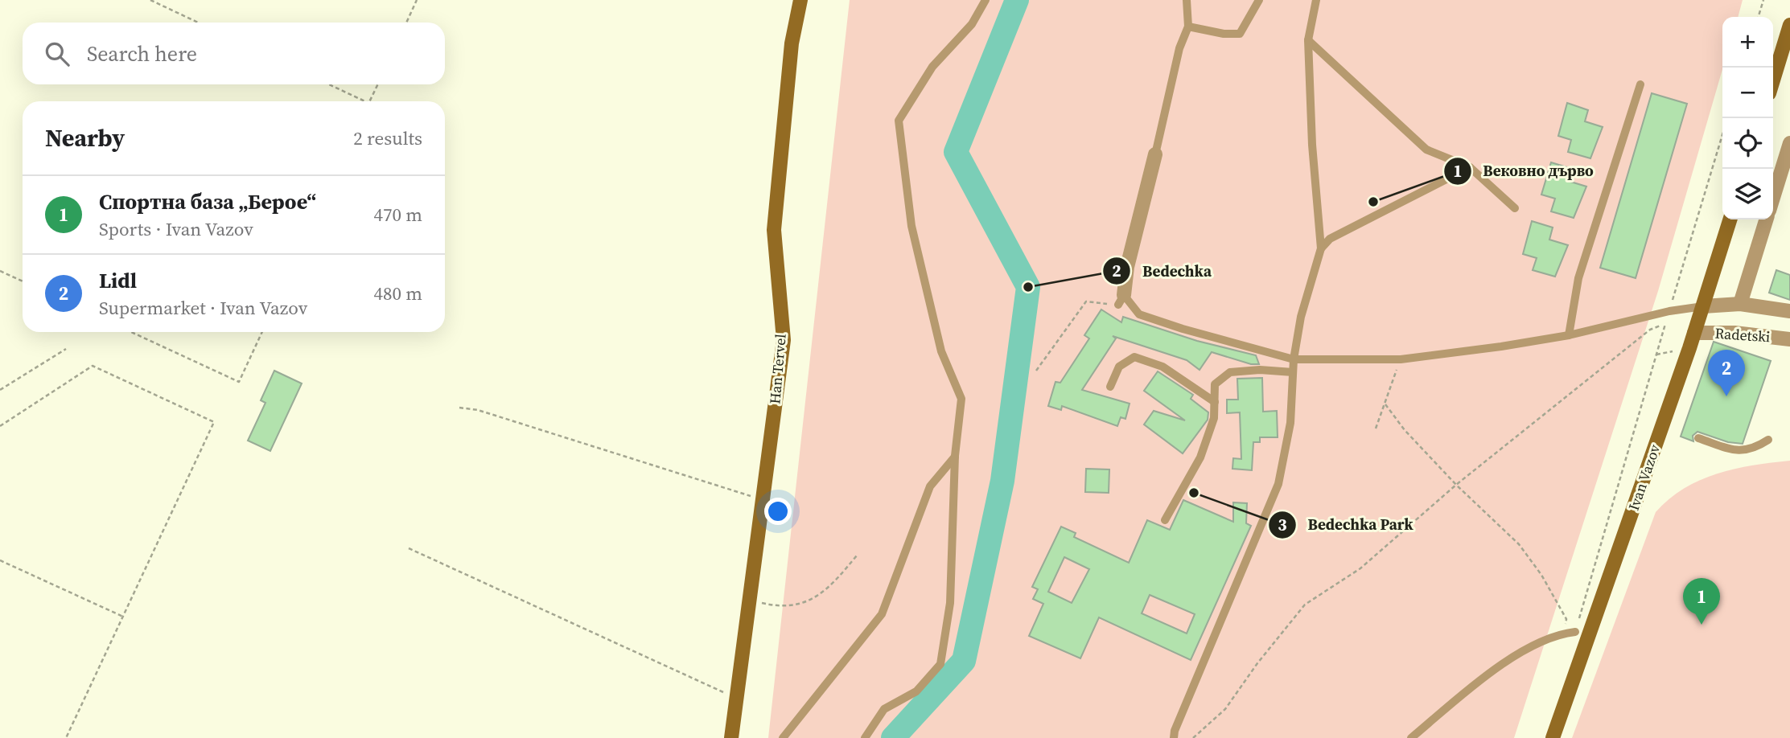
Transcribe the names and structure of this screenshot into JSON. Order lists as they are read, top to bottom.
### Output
{
  "streets": {
    "street": ["Radetski", "Han Tervel", "Ivan Vazov"]
  },
  "crossings": [
    ["Radetski", "Ivan Vazov"]
  ],
  "places": ["Вековно дърво", "Bedechka", "Bedechka Park"],
  "page": {
    "map_buttons": ["+", "−"],
    "search": "Search here",
    "heading": ["Nearby", "2 results"],
    "list": [
      {
        "mark": "1",
        "name": "Спортна база „Берое“",
        "note": "Sports · Ivan Vazov",
        "value": "470 m"
      },
      {
        "mark": "2",
        "name": "Lidl",
        "note": "Supermarket · Ivan Vazov",
        "value": "480 m"
      }
    ],
    "pins": ["2", "1"]
  }
}
